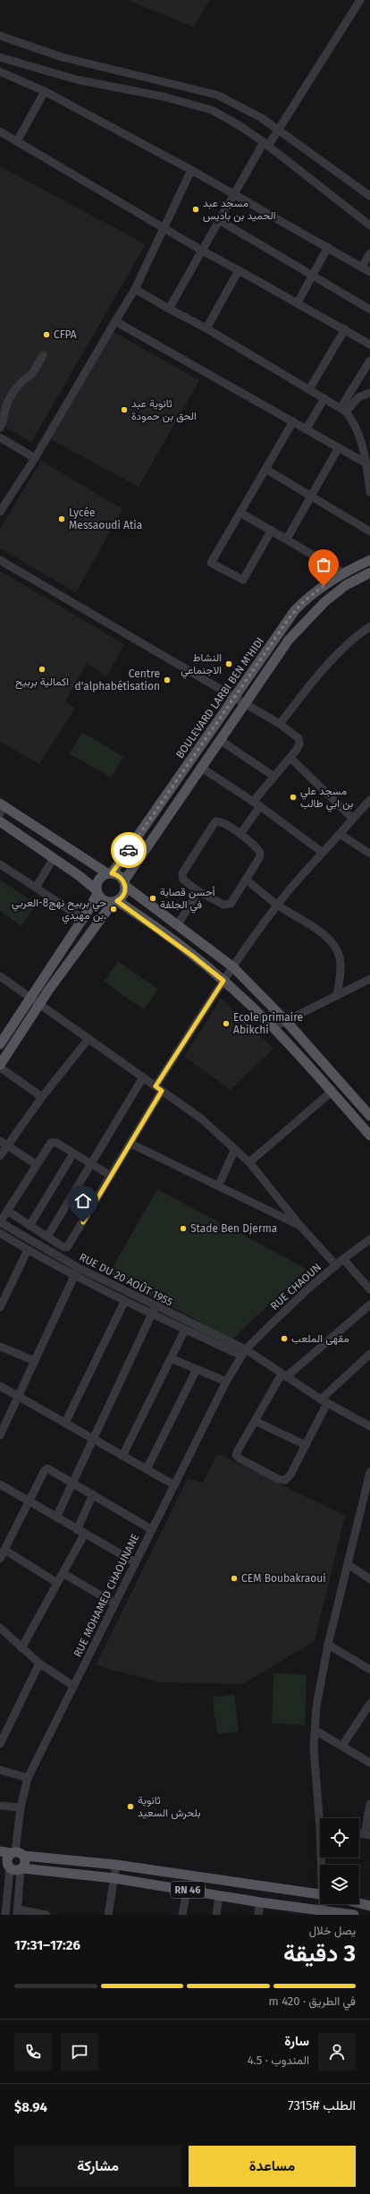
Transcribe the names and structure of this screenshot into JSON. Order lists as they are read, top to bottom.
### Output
{
  "streets": {
    "main road": ["BOULEVARD LARBI BEN M'HIDI", "RN 46"],
    "street": ["RUE DU 20 AOÛT 1955", "RUE CHAOUN", "RUE MOHAMED CHAOUNANE"]
  },
  "crossings": [
    ["RUE DU 20 AOÛT 1955", "RUE CHAOUN"],
    ["RUE DU 20 AOÛT 1955", "RUE MOHAMED CHAOUNANE"],
    ["RUE CHAOUN", "RUE MOHAMED CHAOUNANE"],
    ["RUE MOHAMED CHAOUNANE", "RN 46"]
  ],
  "places": [
    "مسجد عبد الحميد بن باديس",
    "CFPA",
    "ثانوية عبد الحق بن حمودة",
    "Lycée Messaoudi Atia",
    "النشاط الاجنماعي",
    "اكمالية بربيح",
    "Centre d'alphabétisation",
    "مسجد علي بن ابي طالب",
    "أحسن قصابة في الجلفة",
    "حي بربيح نهج8-العربي بن مهيدي.",
    "Ecole primaire Abikchi",
    "Stade Ben Djerma",
    "مقهى الملعب",
    "CEM Boubakraoui",
    "ثانوية بلحرش السعيد"
  ],
  "page": {
    "heading": ["3 دقيقة", "يصل خلال", "17:26–17:31"],
    "panel": [
      "سارة",
      "المندوب · 4.5",
      "الطلب #7315",
      "$8.94"
    ],
    "bar": "في الطريق · 420 m",
    "buttons": ["مساعدة", "مشاركة"]
  }
}
